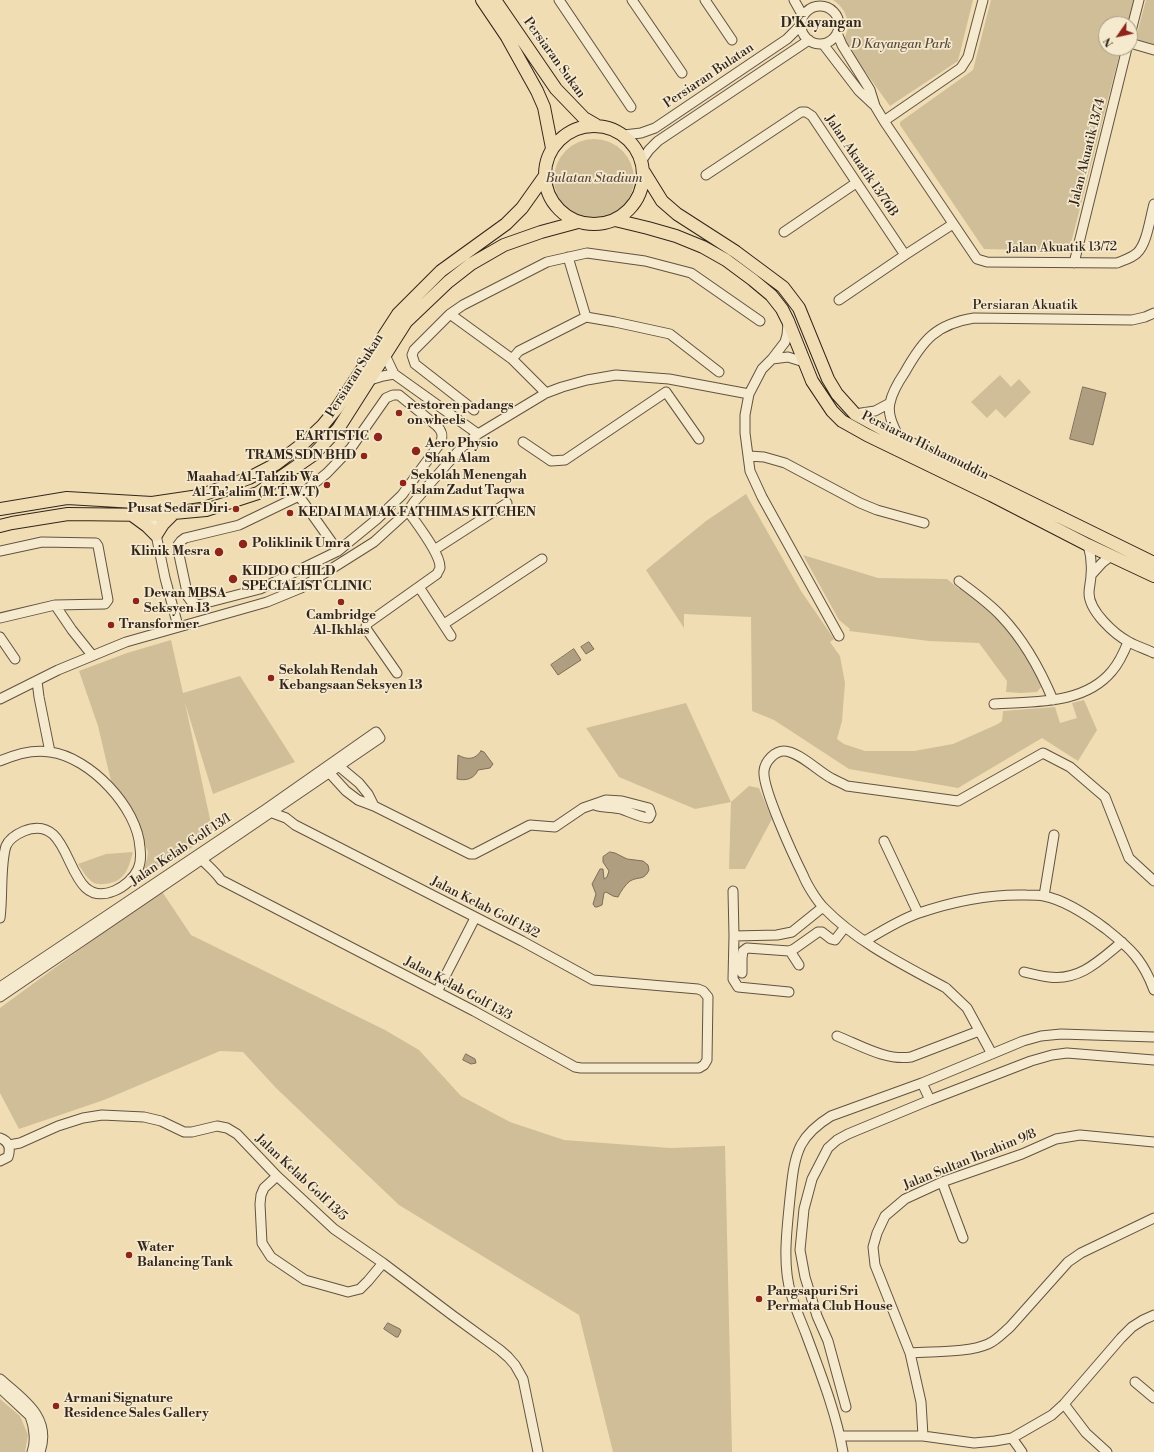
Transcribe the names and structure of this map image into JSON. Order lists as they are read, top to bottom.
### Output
{
  "streets": {
    "main road": ["Persiaran Sukan", "Persiaran Hishamuddin"],
    "street": [
      "Persiaran Bulatan",
      "Jalan Akuatik 13/74",
      "Jalan Akuatik 13/76B",
      "Jalan Akuatik 13/72",
      "Persiaran Akuatik",
      "Jalan Kelab Golf 13/1",
      "Jalan Kelab Golf 13/2",
      "Jalan Kelab Golf 13/3",
      "Jalan Sultan Ibrahim 9/8",
      "Jalan Kelab Golf 13/5"
    ]
  },
  "crossings": [
    ["Persiaran Sukan", "Persiaran Bulatan"],
    ["Persiaran Sukan", "Persiaran Hishamuddin"],
    ["Persiaran Bulatan", "Persiaran Hishamuddin"],
    ["Jalan Akuatik 13/74", "Jalan Akuatik 13/72"],
    ["Jalan Kelab Golf 13/1", "Jalan Kelab Golf 13/2"],
    ["Jalan Kelab Golf 13/1", "Jalan Kelab Golf 13/3"],
    ["Jalan Kelab Golf 13/2", "Jalan Kelab Golf 13/3"]
  ],
  "districts": ["D'Kayangan"],
  "parks": ["D Kayangan Park", "Bulatan Stadium"],
  "places": [
    "restoren padangs on wheels",
    "EARTISTIC",
    "Aero Physio Shah Alam",
    "TRAMS SDN BHD",
    "Sekolah Menengah Islam Zadut Taqwa",
    "Maahad Al-Tahzib Wa Al-Ta’alim (M.T.W.T)",
    "Pusat Sedar Diri",
    "KEDAI MAMAK FATHIMAS KITCHEN",
    "Poliklinik Umra",
    "Klinik Mesra",
    "KIDDO CHILD SPECIALIST CLINIC",
    "Dewan MBSA Seksyen 13",
    "Cambridge Al-Ikhlas",
    "Transformer",
    "Sekolah Rendah Kebangsaan Seksyen 13",
    "Water Balancing Tank",
    "Pangsapuri Sri Permata Club House",
    "Armani Signature Residence Sales Gallery"
  ],
  "north": "bottom left"
}
